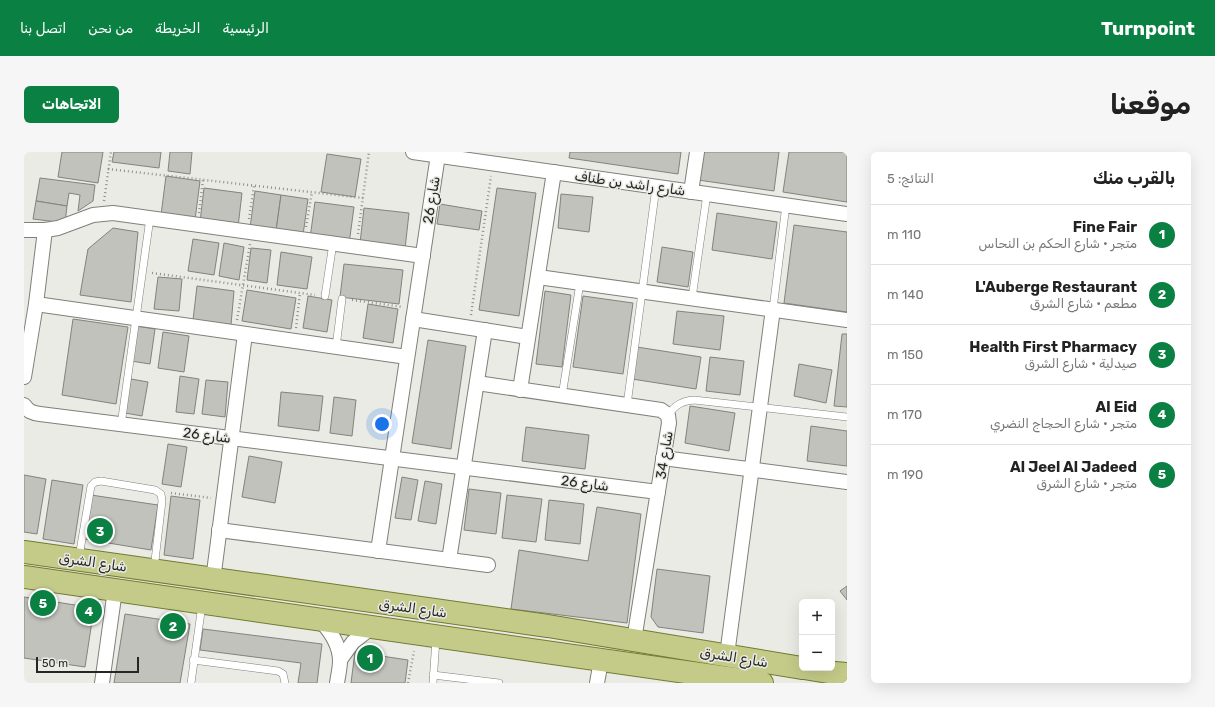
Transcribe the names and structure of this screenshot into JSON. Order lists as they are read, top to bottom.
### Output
{
  "streets": {
    "main road": ["شارع الشرق"],
    "street": ["شارع راشد بن طناف", "شارع 26", "شارع 34"]
  },
  "crossings": [
    ["شارع راشد بن طناف", "شارع 26"],
    ["شارع 26", "شارع 34"],
    ["شارع 34", "شارع الشرق"]
  ],
  "scale_bar": "50 m",
  "page": {
    "header": "Turnpoint",
    "nav": [
      "الرئيسية",
      "الخريطة",
      "من نحن",
      "اتصل بنا"
    ],
    "buttons": "الاتجاهات",
    "title": "موقعنا",
    "heading": ["بالقرب منك", "النتائج: 5"],
    "list": [
      {
        "mark": "1",
        "name": "Fine Fair",
        "note": "متجر · شارع الحكم بن النحاس",
        "value": "110 m"
      },
      {
        "mark": "2",
        "name": "L'Auberge Restaurant",
        "note": "مطعم · شارع الشرق",
        "value": "140 m"
      },
      {
        "mark": "3",
        "name": "Health First Pharmacy",
        "note": "صيدلية · شارع الشرق",
        "value": "150 m"
      },
      {
        "mark": "4",
        "name": "Al Eid",
        "note": "متجر · شارع الحجاج النضري",
        "value": "170 m"
      },
      {
        "mark": "5",
        "name": "Al Jeel Al Jadeed",
        "note": "متجر · شارع الشرق",
        "value": "190 m"
      }
    ],
    "pins": [
      "3",
      "5",
      "4",
      "2",
      "1"
    ],
    "map_buttons": ["+", "−"],
    "scale": "50 m"
  }
}
